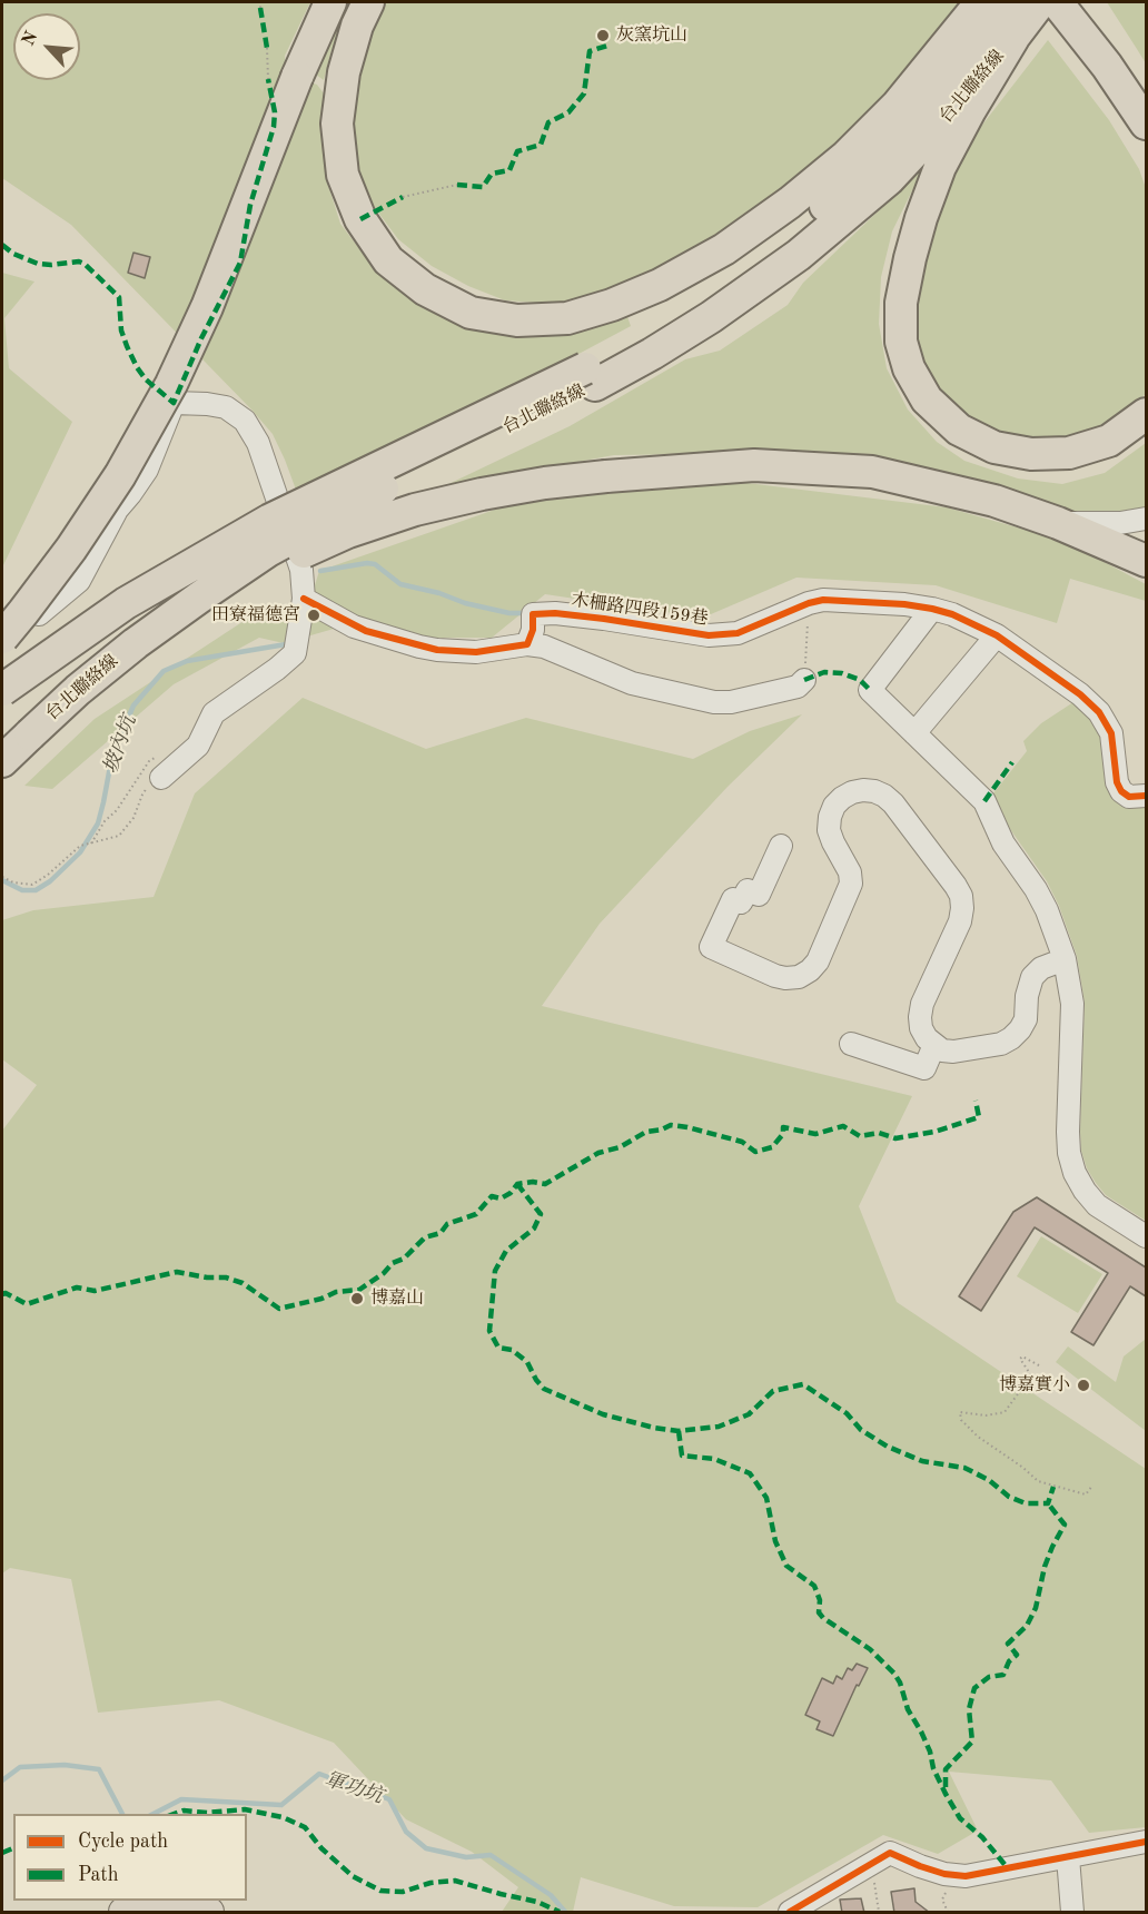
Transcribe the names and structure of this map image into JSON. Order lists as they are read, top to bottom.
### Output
{
  "streets": {
    "highway": ["台北聯絡線"],
    "street": ["木柵路四段159巷"]
  },
  "water": ["坡內坑", "軍功坑"],
  "places": [
    "灰窯坑山",
    "田寮福德宮",
    "博嘉山",
    "博嘉實小"
  ],
  "legend": ["Cycle path", "Path"],
  "north": "top left"
}
